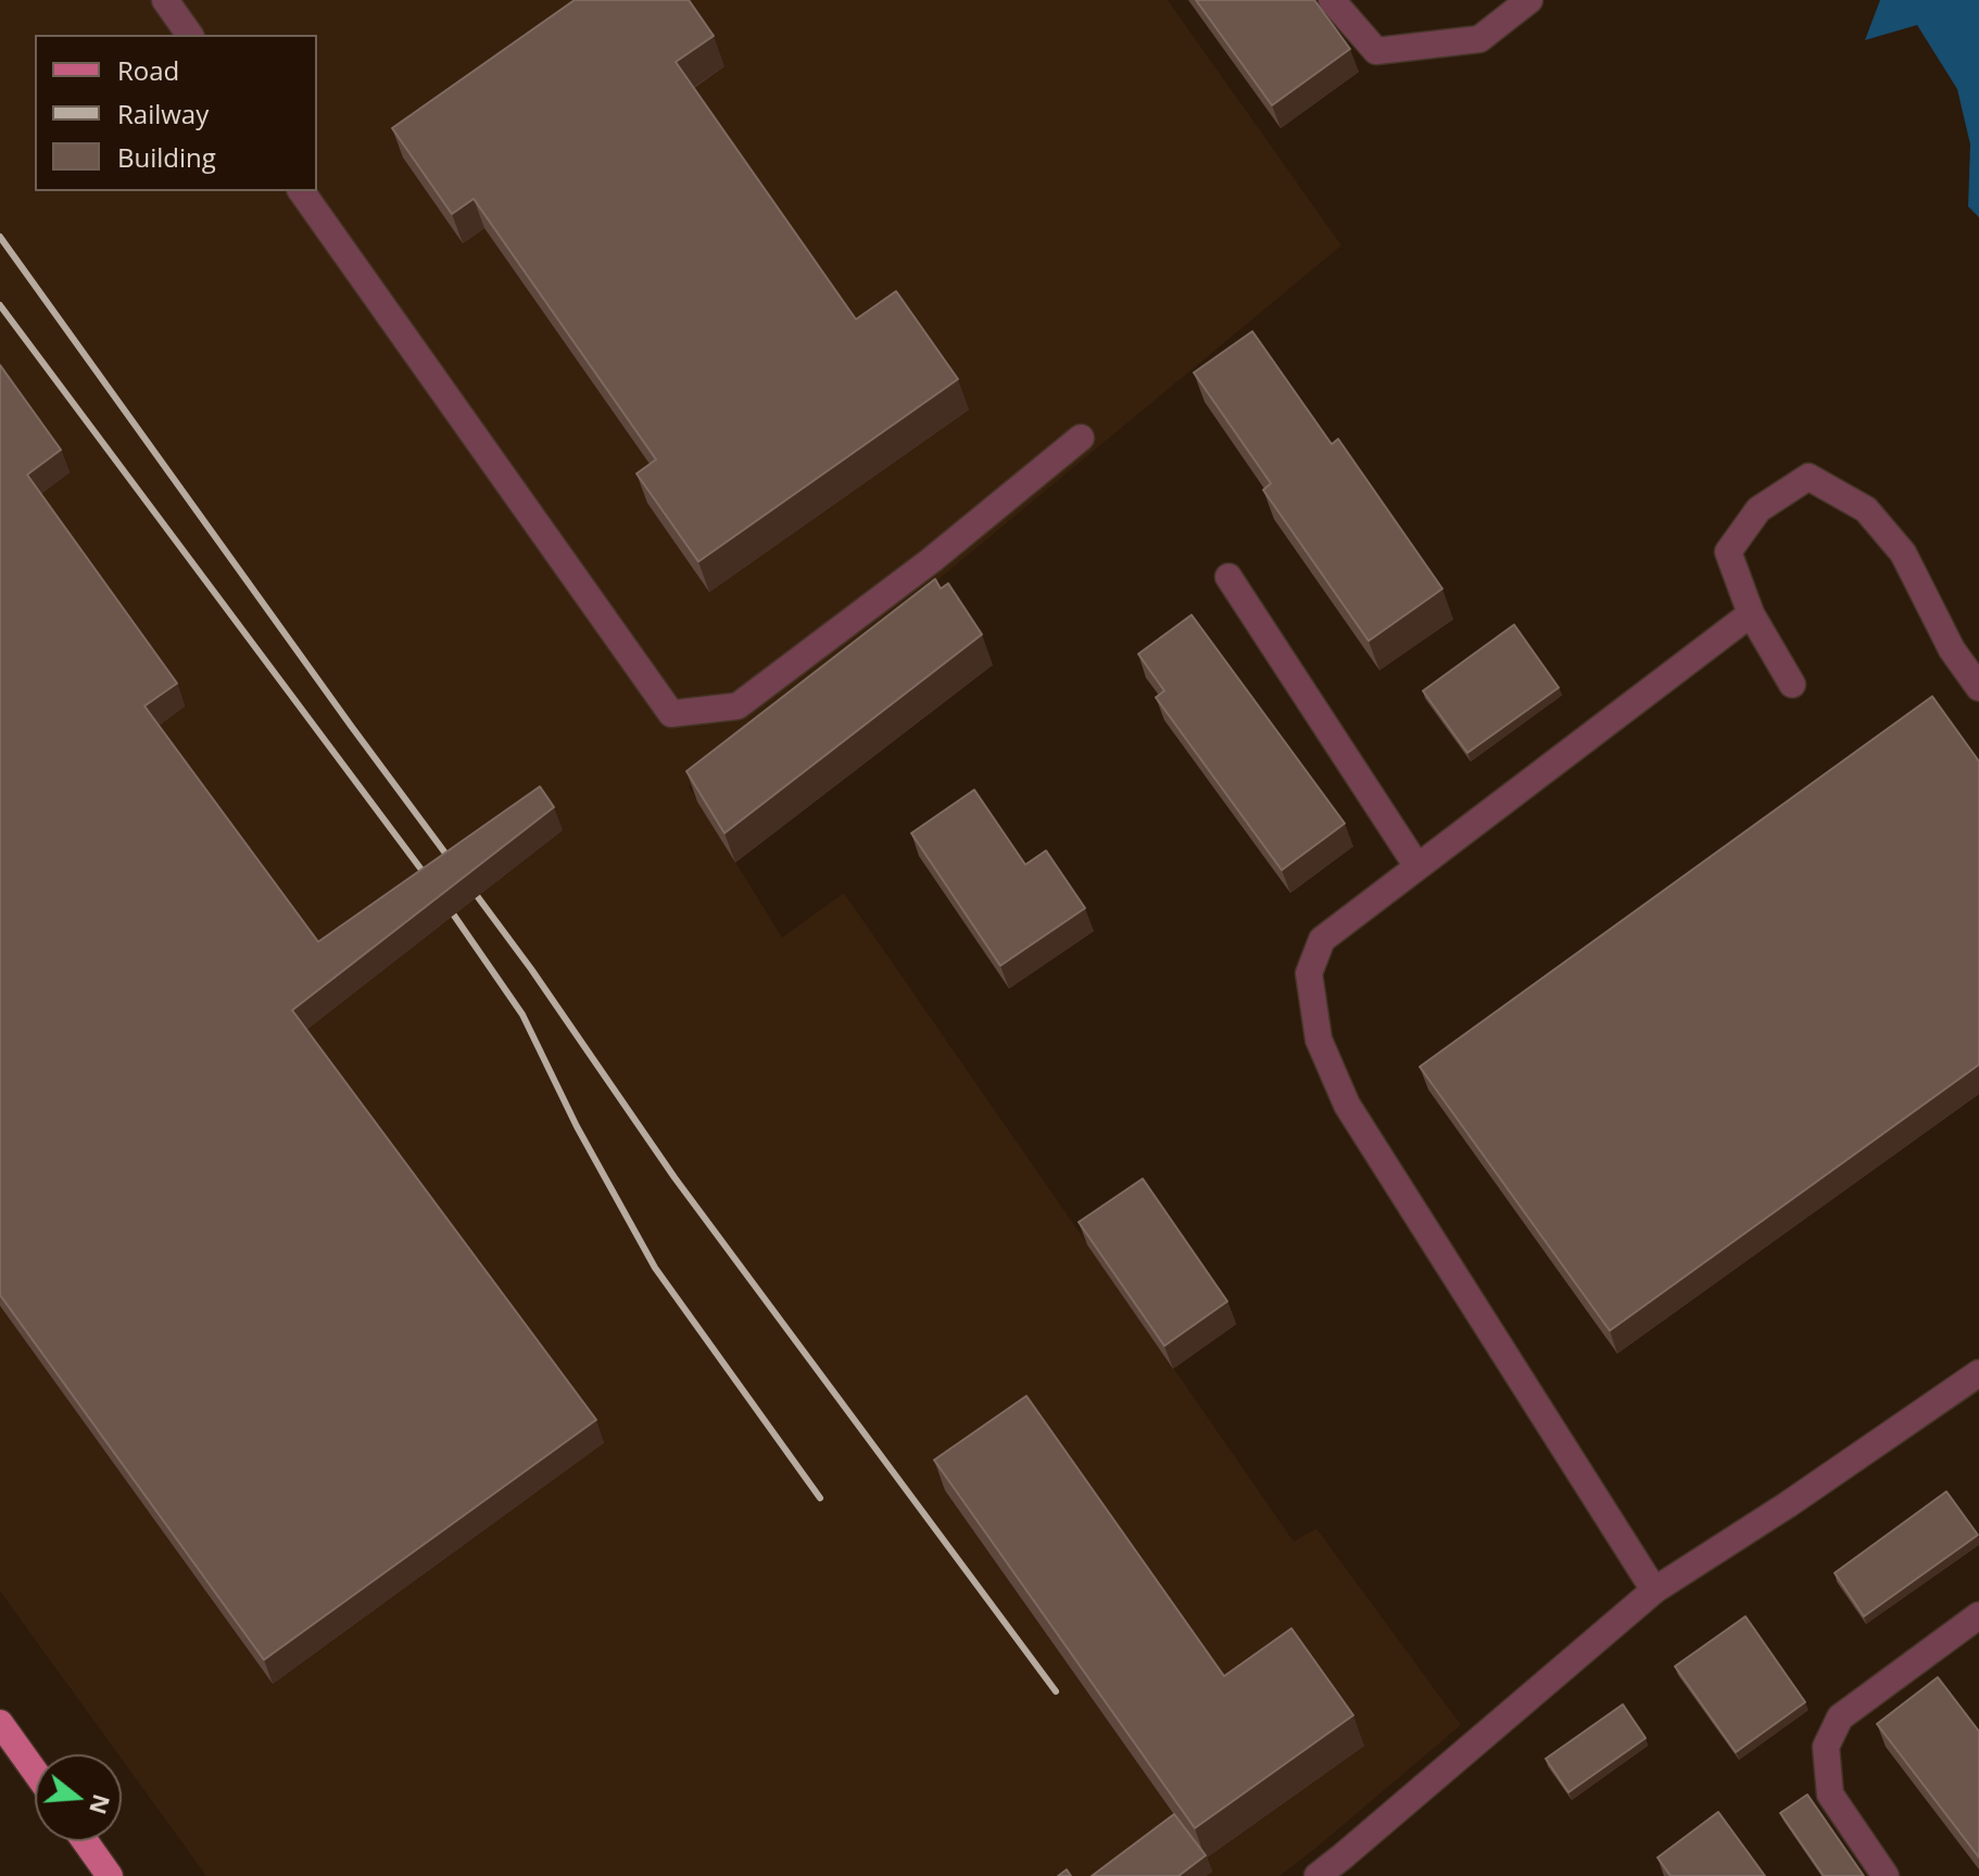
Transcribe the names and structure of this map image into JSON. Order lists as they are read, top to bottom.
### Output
{
  "legend": ["Road", "Railway", "Building"],
  "north": "right"
}
